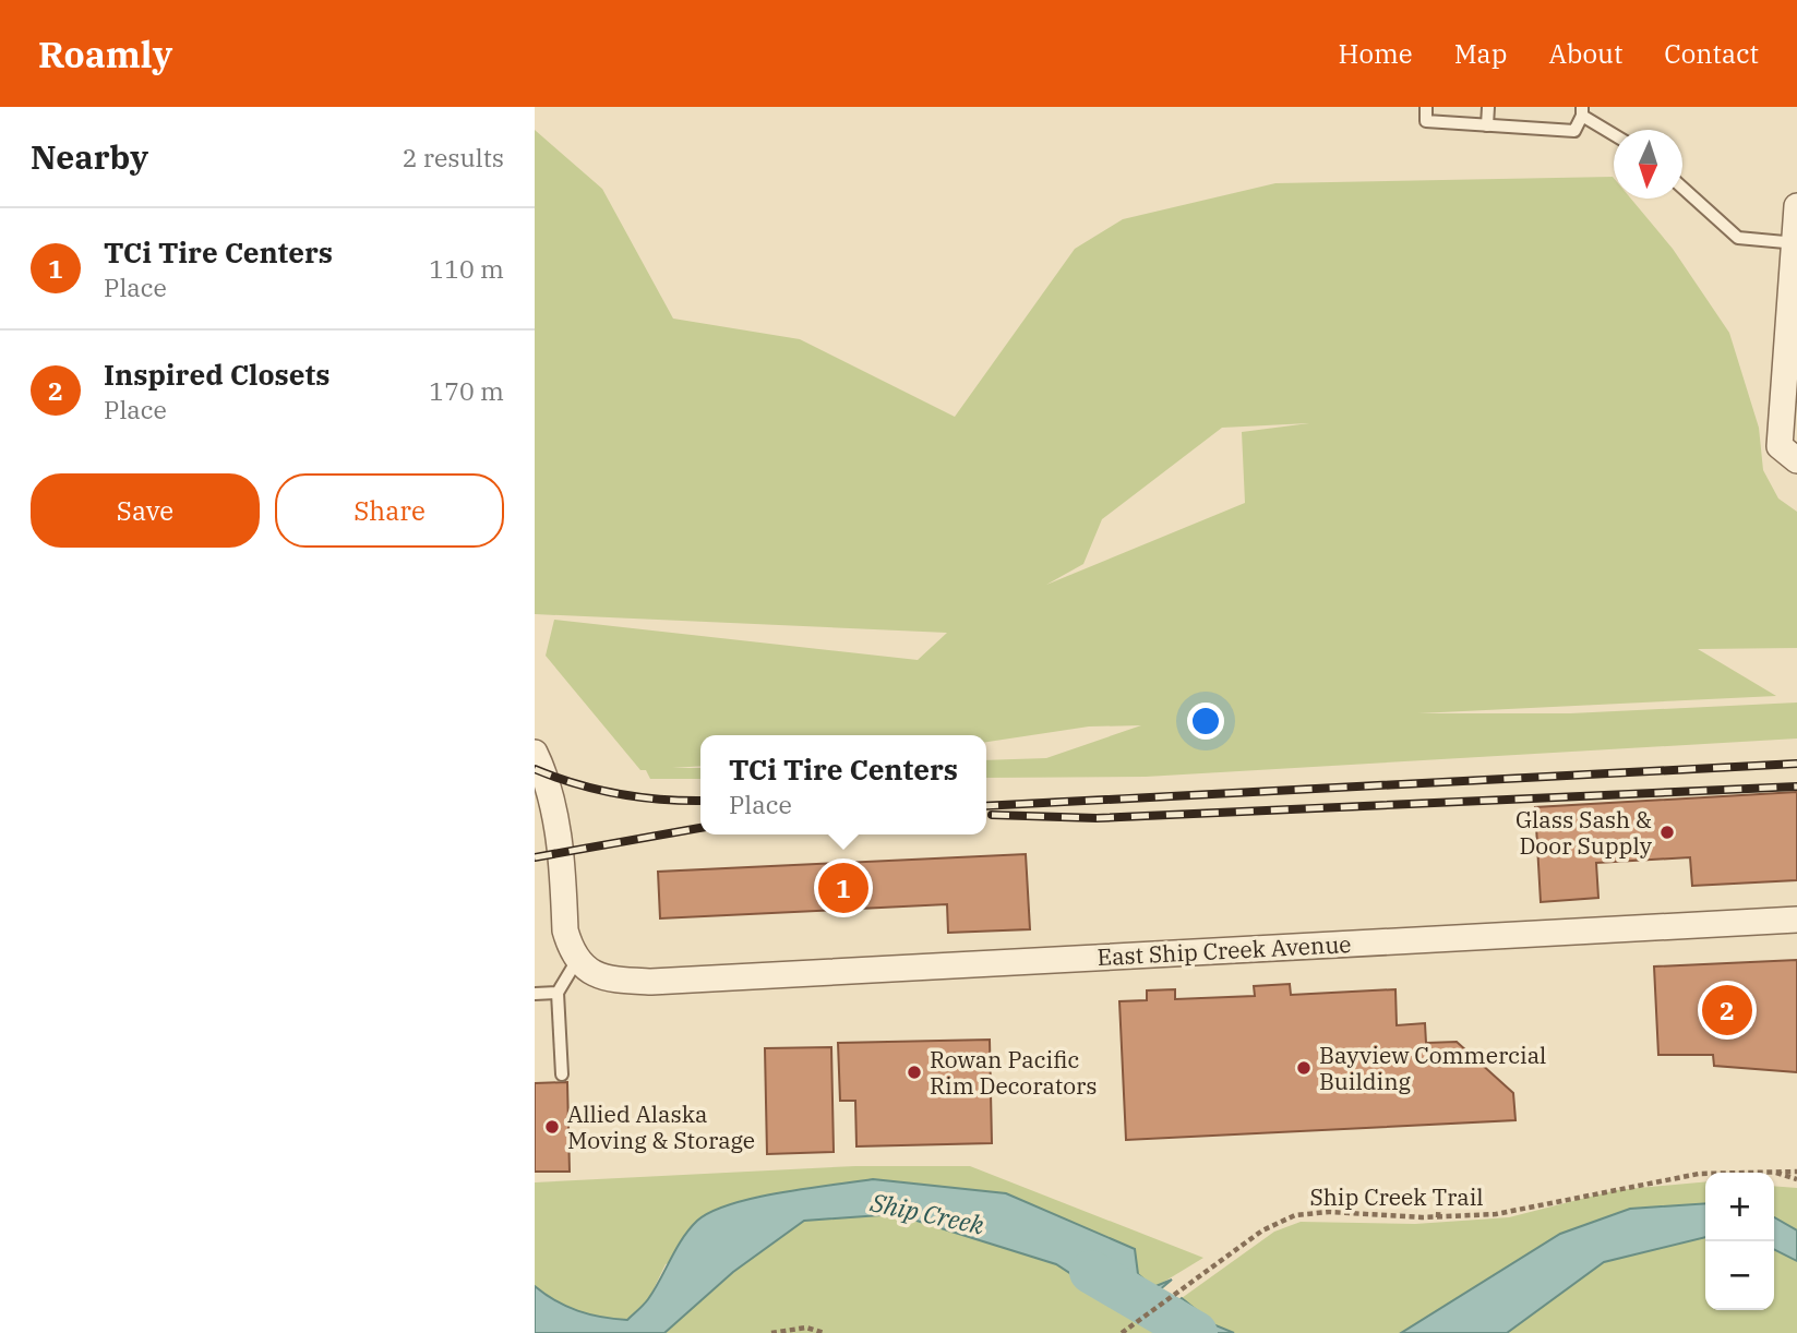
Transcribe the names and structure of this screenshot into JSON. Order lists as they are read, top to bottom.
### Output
{
  "streets": {
    "street": ["East Ship Creek Avenue"],
    "path": ["Ship Creek Trail"]
  },
  "water": ["Ship Creek"],
  "places": [
    "Glass Sash & Door Supply",
    "Bayview Commercial Building",
    "Rowan Pacific Rim Decorators",
    "Allied Alaska Moving & Storage"
  ],
  "north": "bottom",
  "page": {
    "header": "Roamly",
    "nav": [
      "Home",
      "Map",
      "About",
      "Contact"
    ],
    "heading": ["Nearby", "2 results"],
    "list": [
      {
        "mark": "1",
        "name": "TCi Tire Centers",
        "note": "Place",
        "value": "110 m"
      },
      {
        "mark": "2",
        "name": "Inspired Closets",
        "note": "Place",
        "value": "170 m"
      }
    ],
    "buttons": ["Save", "Share"],
    "popup": ["TCi Tire Centers", "Place"],
    "pins": ["1", "2"],
    "map_buttons": ["+", "−"]
  }
}
